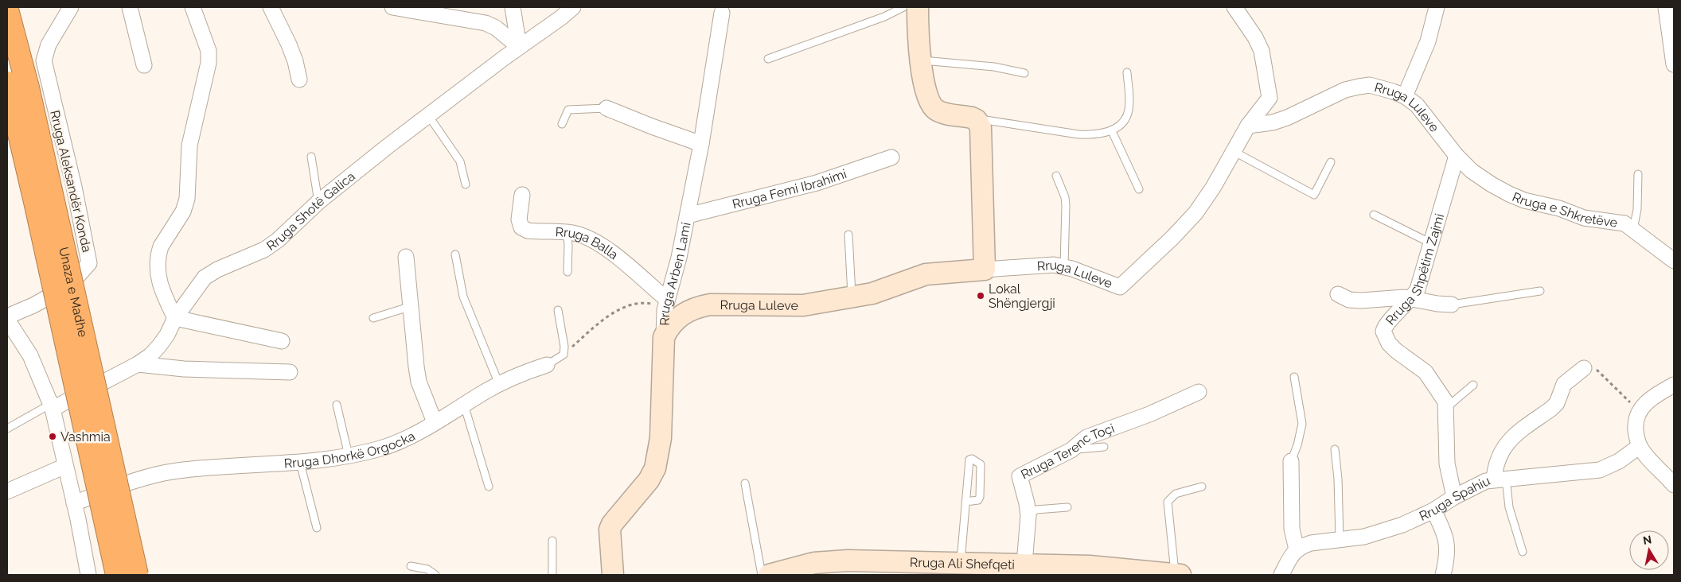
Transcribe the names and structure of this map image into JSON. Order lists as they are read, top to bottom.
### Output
{
  "streets": {
    "highway": ["Unaza e Madhe"],
    "street": [
      "Rruga Luleve",
      "Rruga Aleksandër Konda",
      "Rruga Femi Ibrahimi",
      "Rruga e Shkretëve",
      "Rruga Shotë Galica",
      "Rruga Balla",
      "Rruga Shpëtim Zajmi",
      "Rruga Arben Lami",
      "Rruga Dhorkë Orgocka",
      "Rruga Terenc Toçi",
      "Rruga Spahiu",
      "Rruga Ali Shefqeti"
    ]
  },
  "crossings": [
    ["Rruga Luleve", "Rruga e Shkretëve"],
    ["Rruga Luleve", "Rruga Shpëtim Zajmi"],
    ["Rruga Luleve", "Rruga Arben Lami"],
    ["Rruga Aleksandër Konda", "Rruga Shotë Galica"],
    ["Rruga Aleksandër Konda", "Rruga Dhorkë Orgocka"],
    ["Rruga Femi Ibrahimi", "Rruga Arben Lami"],
    ["Rruga e Shkretëve", "Rruga Shpëtim Zajmi"],
    ["Rruga Balla", "Rruga Arben Lami"],
    ["Rruga Shpëtim Zajmi", "Rruga Spahiu"],
    ["Rruga Terenc Toçi", "Rruga Ali Shefqeti"]
  ],
  "places": ["Lokal Shëngjergji", "Vashmia"],
  "north": "top"
}
